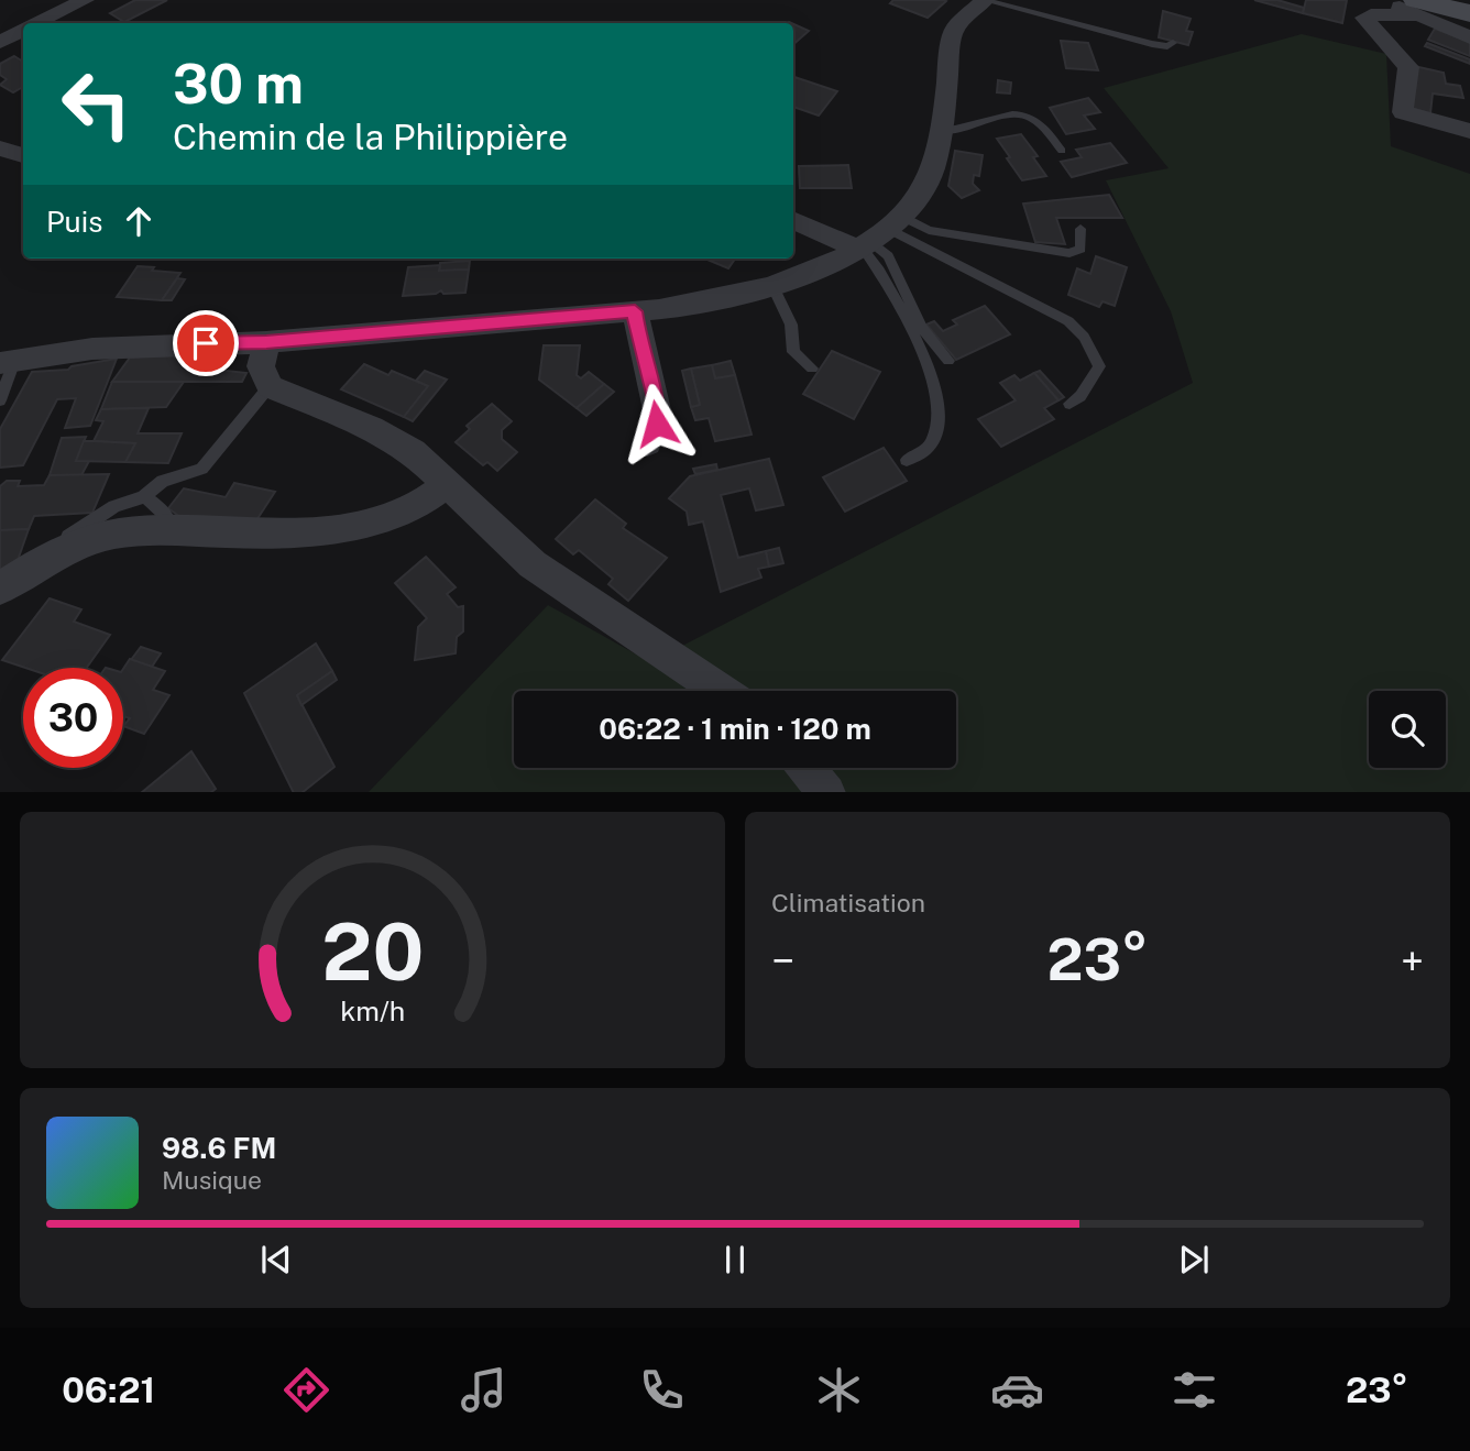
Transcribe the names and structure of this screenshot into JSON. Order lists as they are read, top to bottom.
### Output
{
  "page": {
    "turn": ["30 m", "Chemin de la Philippière"],
    "then": "Puis",
    "limit": "30",
    "trip": "06:22 · 1 min · 120 m",
    "tile": "Climatisation",
    "heat": ["−", "23°", "+"],
    "song": ["98.6 FM", "Musique"],
    "tabs": ["06:21", "23°"],
    "gauge": ["20", "km/h"]
  }
}
